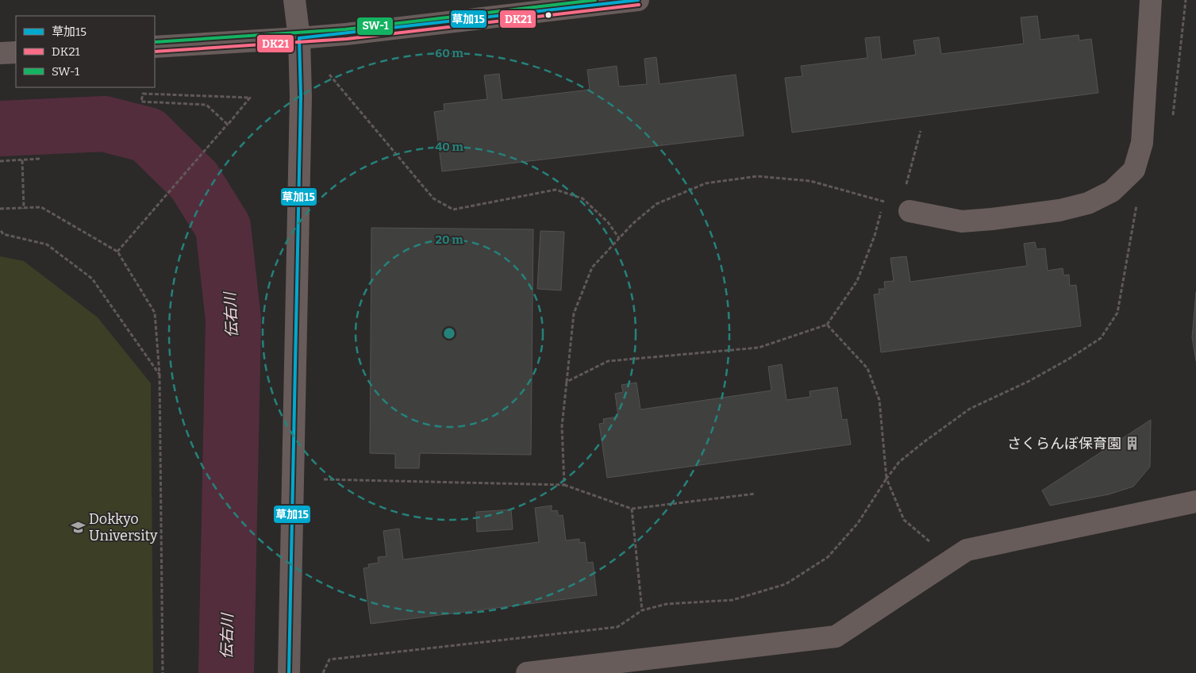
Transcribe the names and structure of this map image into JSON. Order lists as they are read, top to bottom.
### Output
{
  "water": ["伝右川"],
  "places": {
    "building": ["さくらんぼ保育園"],
    "school or university": ["Dokkyo University"]
  },
  "lines": ["transit line 草加15", "transit line SW-1", "transit line DK21"],
  "legend": ["草加15", "DK21", "SW-1"],
  "rings": ["60 m", "40 m", "20 m"]
}
